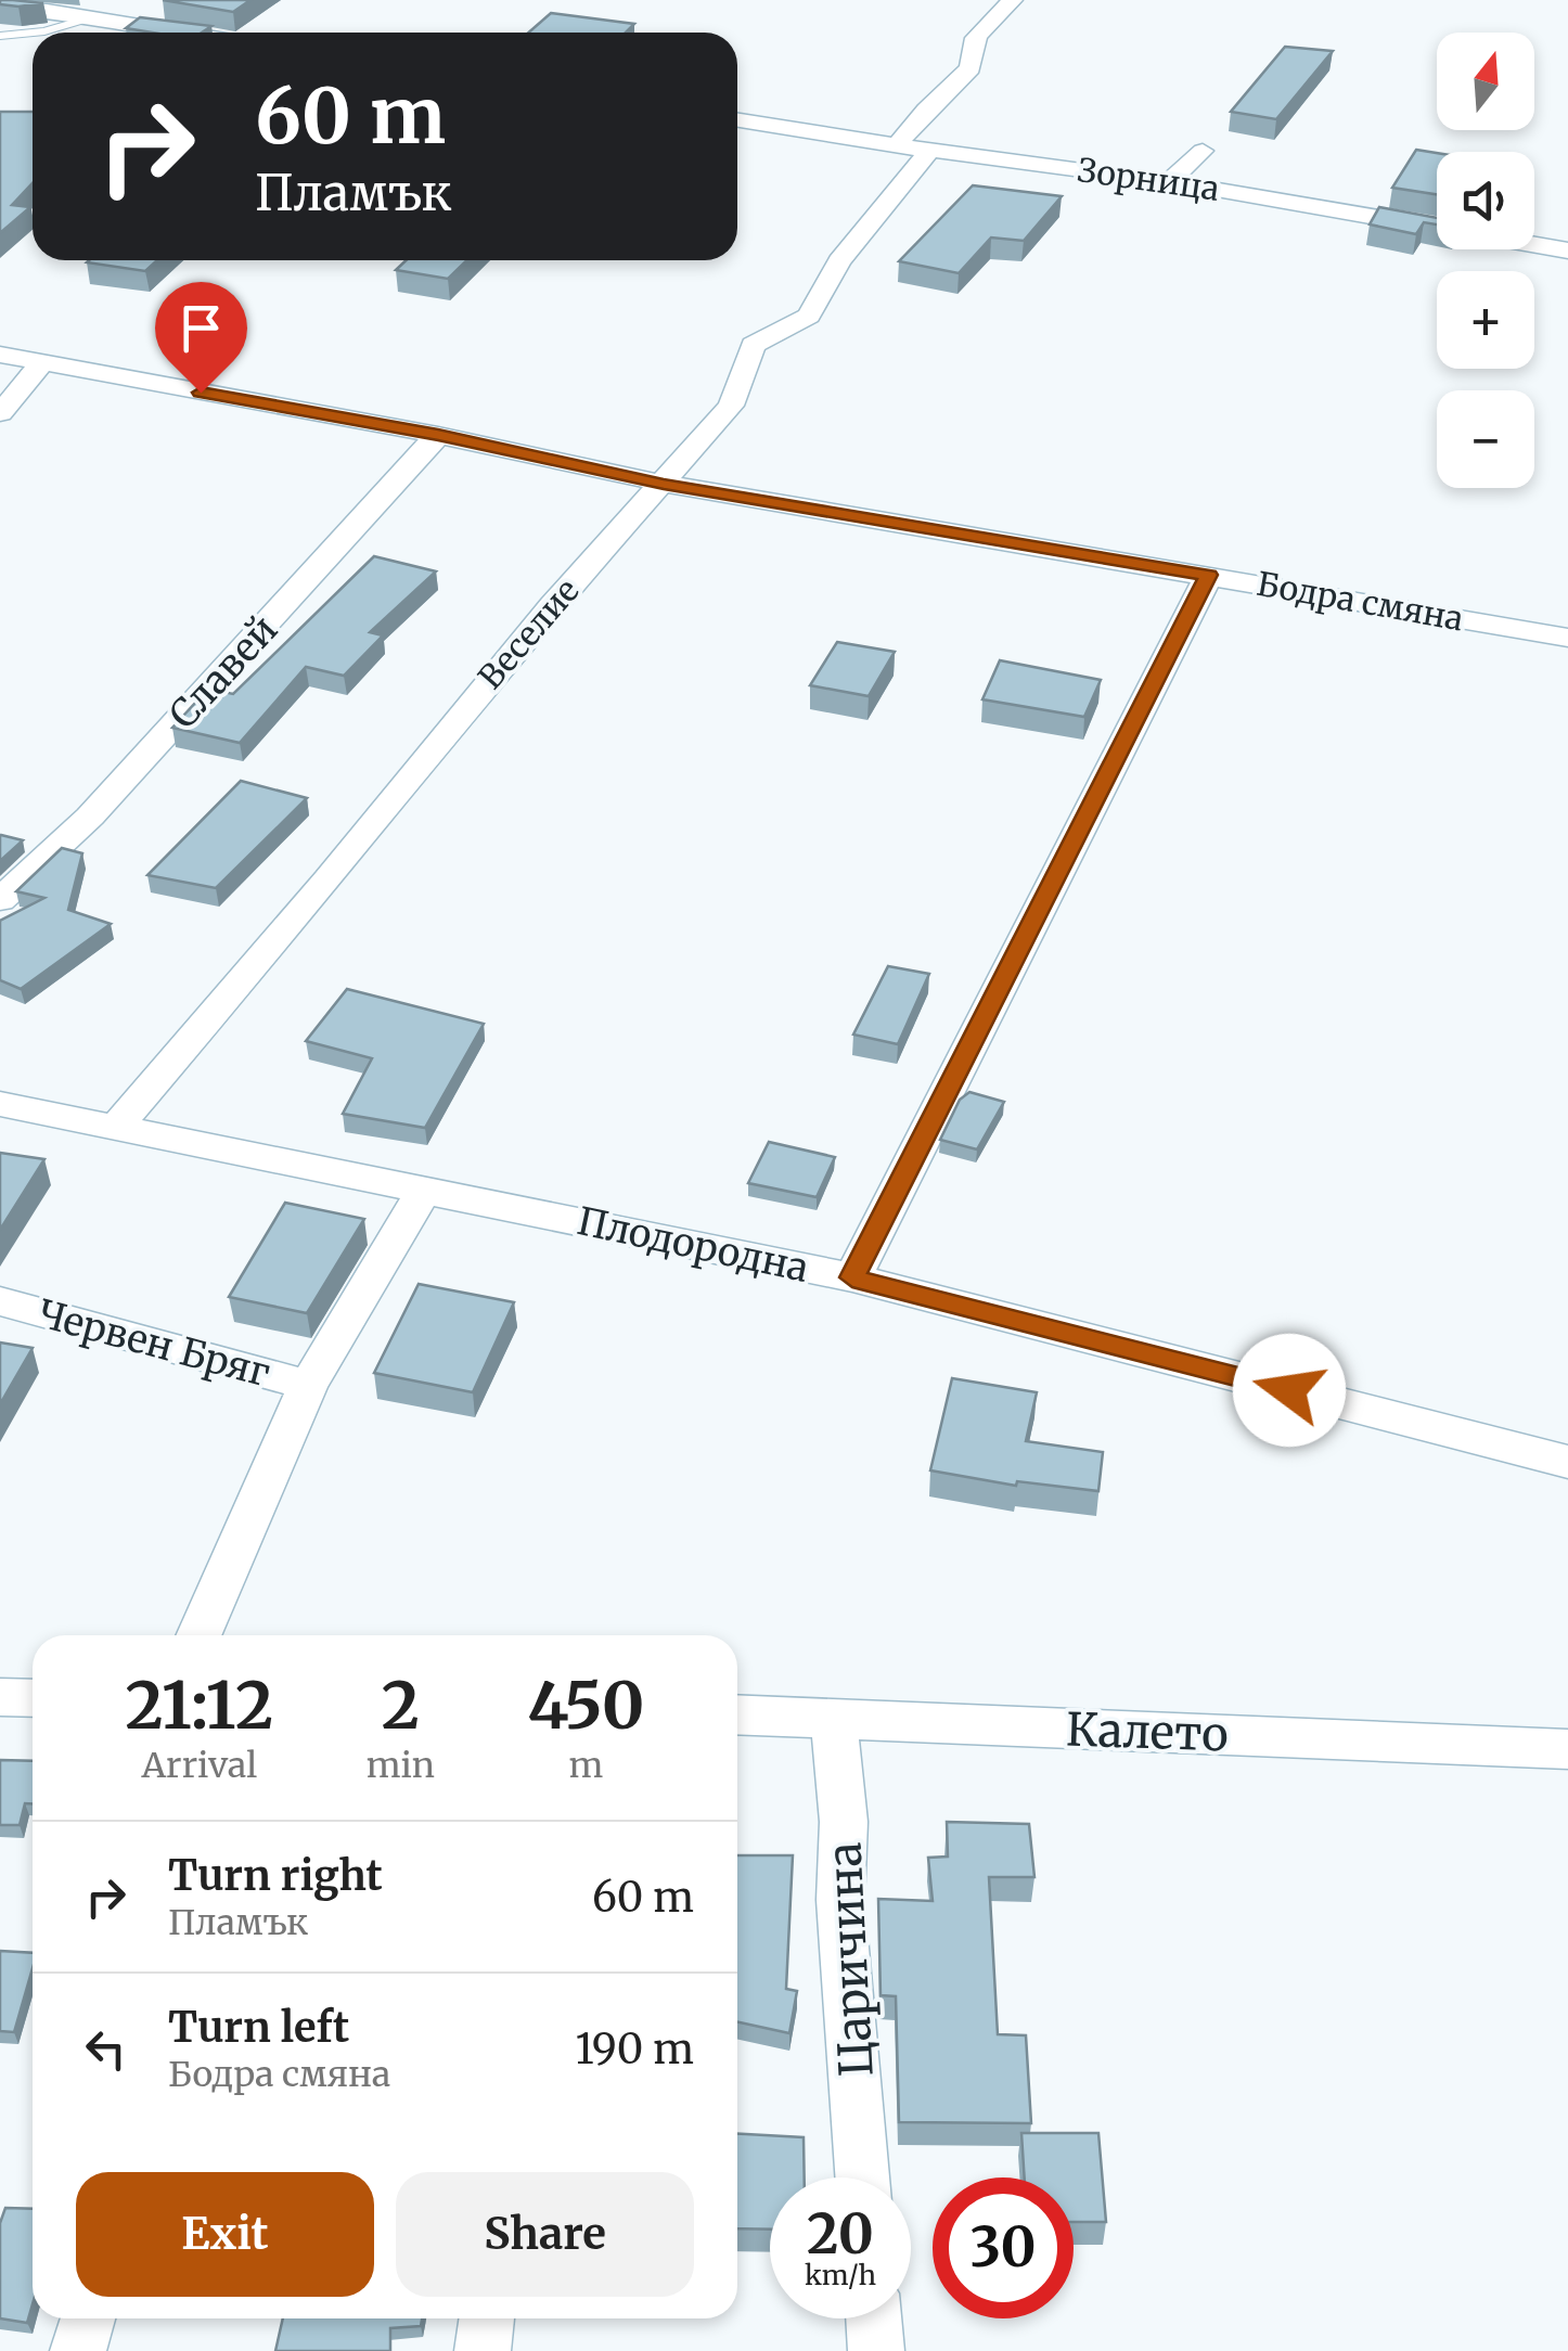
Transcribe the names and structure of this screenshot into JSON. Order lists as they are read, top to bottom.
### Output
{
  "streets": {
    "street": [
      "Зорница",
      "Бодра смяна",
      "Веселие",
      "Славей",
      "Плодородна",
      "Червен Бряг",
      "Калето",
      "Царичина"
    ]
  },
  "crossings": [
    ["Зорница", "Веселие"],
    ["Бодра смяна", "Веселие"],
    ["Бодра смяна", "Славей"],
    ["Веселие", "Плодородна"],
    ["Калето", "Царичина"]
  ],
  "north": "top",
  "page": {
    "map_buttons": ["+", "−"],
    "turn": ["60 m", "Пламък"],
    "eta": [
      "21:12",
      "Arrival",
      "2",
      "min",
      "450",
      "m"
    ],
    "list": [
      {
        "name": "Turn right",
        "note": "Пламък",
        "value": "60 m"
      },
      {
        "name": "Turn left",
        "note": "Бодра смяна",
        "value": "190 m"
      }
    ],
    "buttons": ["Exit", "Share"],
    "speed": "20 km/h",
    "limit": "30"
  }
}
